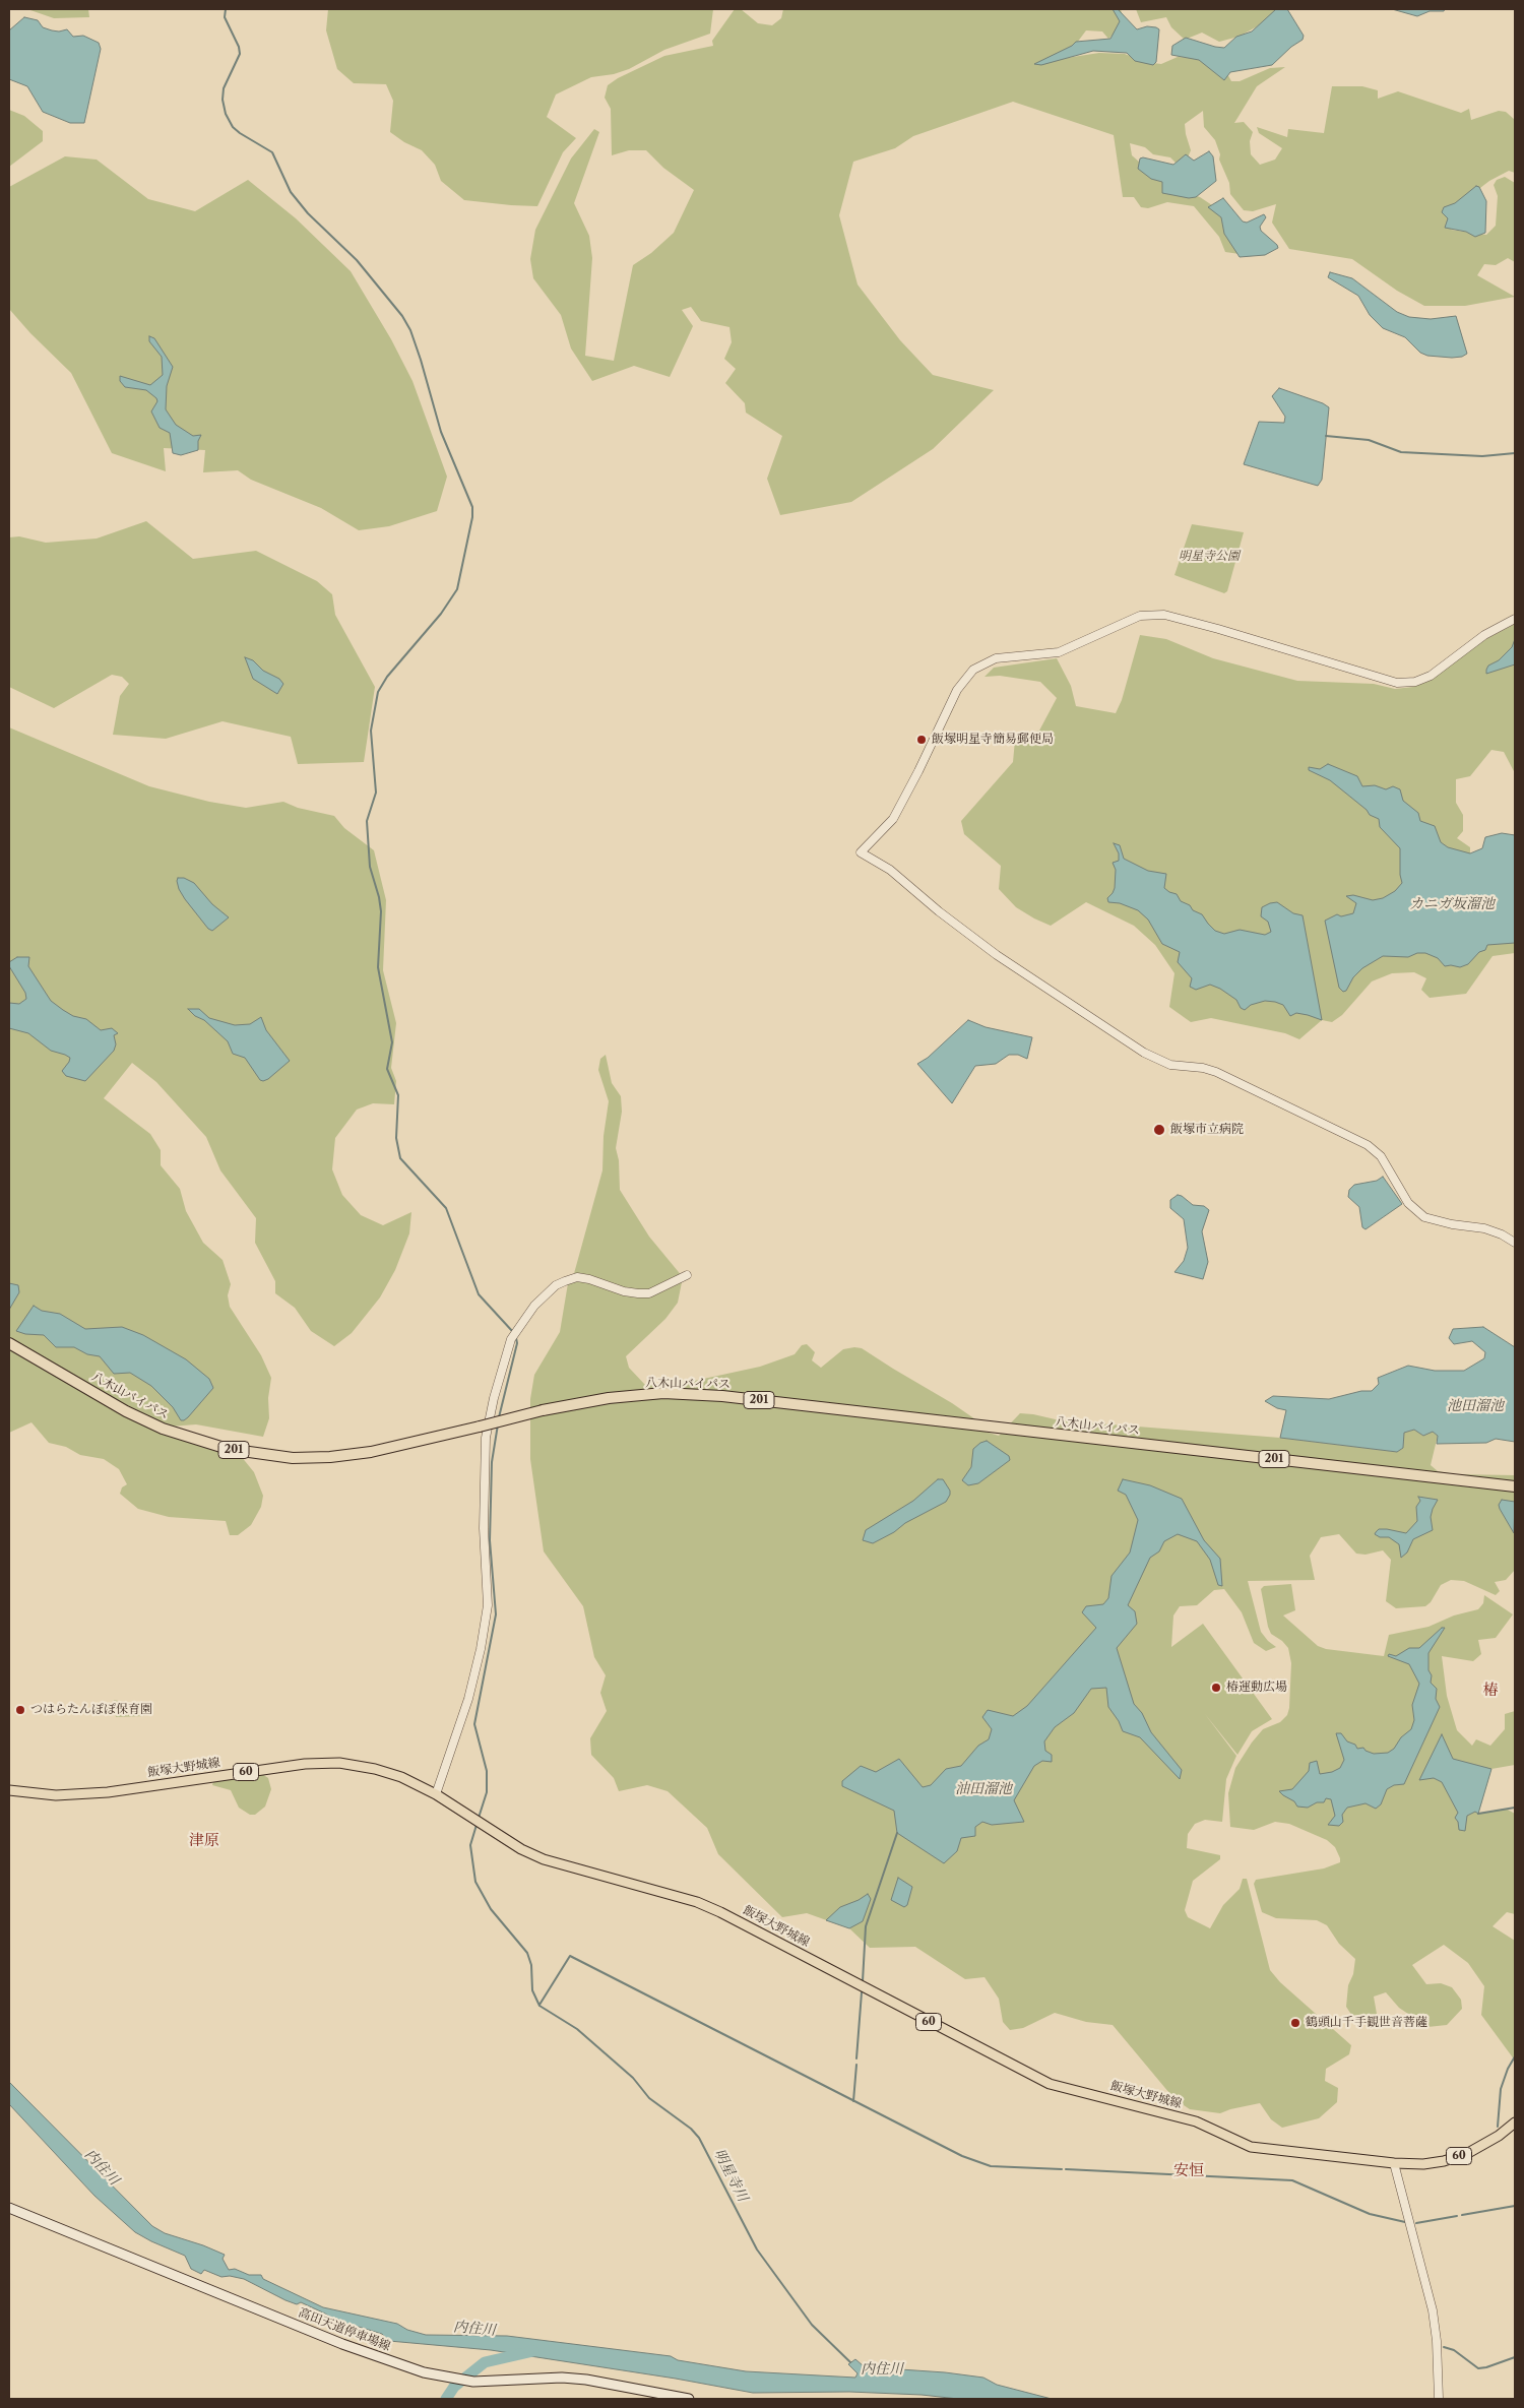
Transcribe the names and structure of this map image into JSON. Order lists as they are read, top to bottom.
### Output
{
  "streets": {
    "highway": ["八木山バイパス", "201"],
    "main road": ["飯塚大野城線", "60", "高田天道停車場線"]
  },
  "districts": ["椿", "津原", "安恒"],
  "water": [
    "カニガ坂溜池",
    "池田溜池",
    "油田溜池",
    "内住川",
    "明星寺川"
  ],
  "parks": ["明星寺公園"],
  "places": [
    "飯塚明星寺簡易郵便局",
    "飯塚市立病院",
    "椿運動広場",
    "つはらたんぽぽ保育園",
    "鶴頭山千手観世音菩薩"
  ]
}
